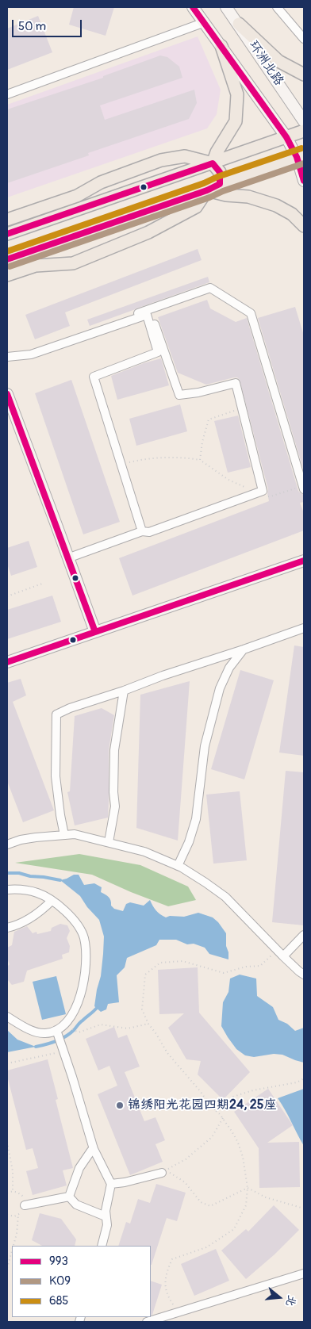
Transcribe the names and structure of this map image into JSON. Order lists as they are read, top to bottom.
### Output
{
  "streets": {
    "street": ["环洲北路"]
  },
  "places": ["锦绣阳光花园四期24, 25座"],
  "lines": ["transit line 993", "transit line 685", "transit line K09"],
  "legend": ["993", "K09", "685"],
  "scale_bar": "50 m",
  "north": "right"
}
